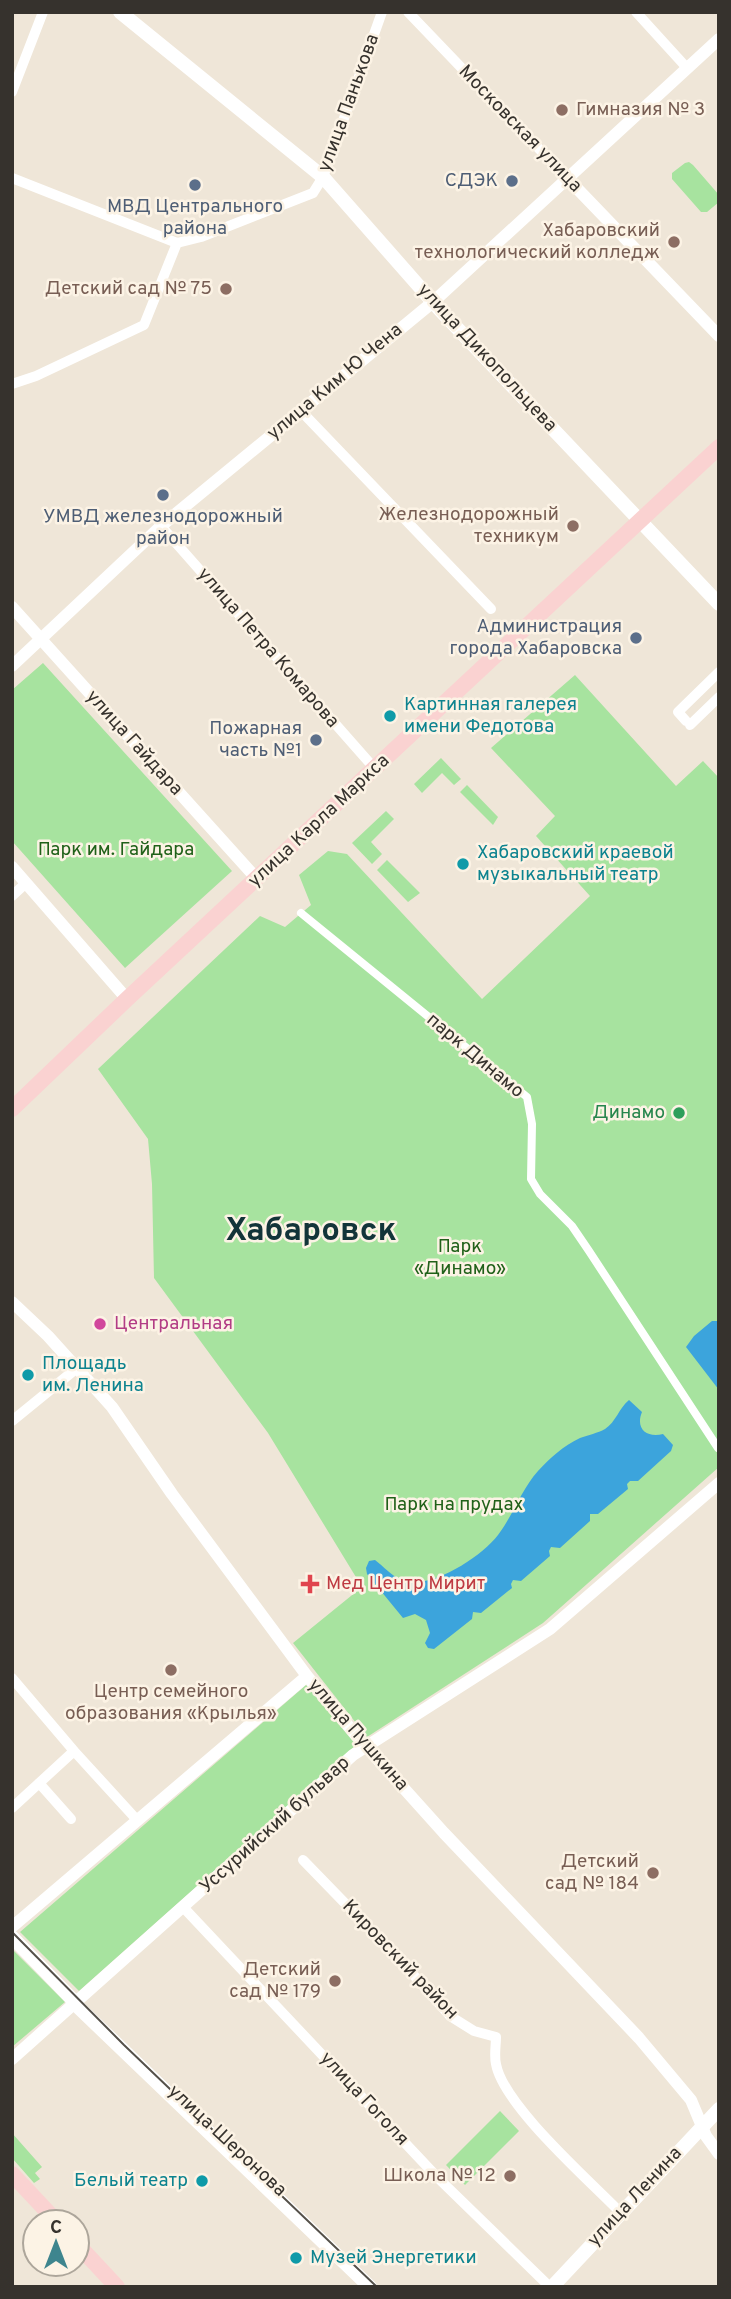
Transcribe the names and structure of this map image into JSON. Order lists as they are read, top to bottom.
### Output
{
  "streets": {
    "main road": [
      "улица Дикопольцева",
      "улица Карла Маркса",
      "улица Шеронова",
      "улица Ленина"
    ],
    "street": [
      "улица Панькова",
      "Московская улица",
      "улица Ким Ю Чена",
      "улица Петра Комарова",
      "улица Гайдара",
      "парк Динамо",
      "улица Пушкина",
      "Уссурийский бульвар",
      "Кировский район",
      "улица Гоголя"
    ]
  },
  "crossings": [
    ["улица Панькова", "улица Дикопольцева"],
    ["Московская улица", "улица Ким Ю Чена"],
    ["улица Дикопольцева", "улица Ким Ю Чена"],
    ["улица Дикопольцева", "улица Карла Маркса"],
    ["улица Ким Ю Чена", "улица Петра Комарова"],
    ["улица Ким Ю Чена", "улица Гайдара"],
    ["улица Петра Комарова", "улица Карла Маркса"],
    ["улица Гайдара", "улица Карла Маркса"],
    ["улица Пушкина", "Уссурийский бульвар"],
    ["улица Пушкина", "улица Ленина"],
    ["Уссурийский бульвар", "улица Гоголя"],
    ["Уссурийский бульвар", "улица Шеронова"],
    ["Кировский район", "улица Ленина"],
    ["улица Гоголя", "улица Ленина"]
  ],
  "districts": ["Хабаровск"],
  "parks": ["Парк им. Гайдара", "Парк «Динамо»", "Парк на прудах"],
  "places": {
    "other": [
      "Гимназия № 3",
      "СДЭК",
      "МВД Центрального района",
      "Хабаровский технологический колледж",
      "Детский сад № 75",
      "УМВД железнодорожный район",
      "Железнодорожный техникум",
      "Администрация города Хабаровска",
      "Картинная галерея имени Федотова",
      "Пожарная часть №1",
      "Хабаровский краевой музыкальный театр",
      "Динамо",
      "Центральная",
      "Площадь им. Ленина",
      "Центр семейного образования «Крылья»",
      "Детский сад № 184",
      "Детский сад № 179",
      "Школа № 12",
      "Белый театр",
      "Музей Энергетики"
    ],
    "health": ["Мед Центр Мирит"]
  },
  "north": "top"
}
